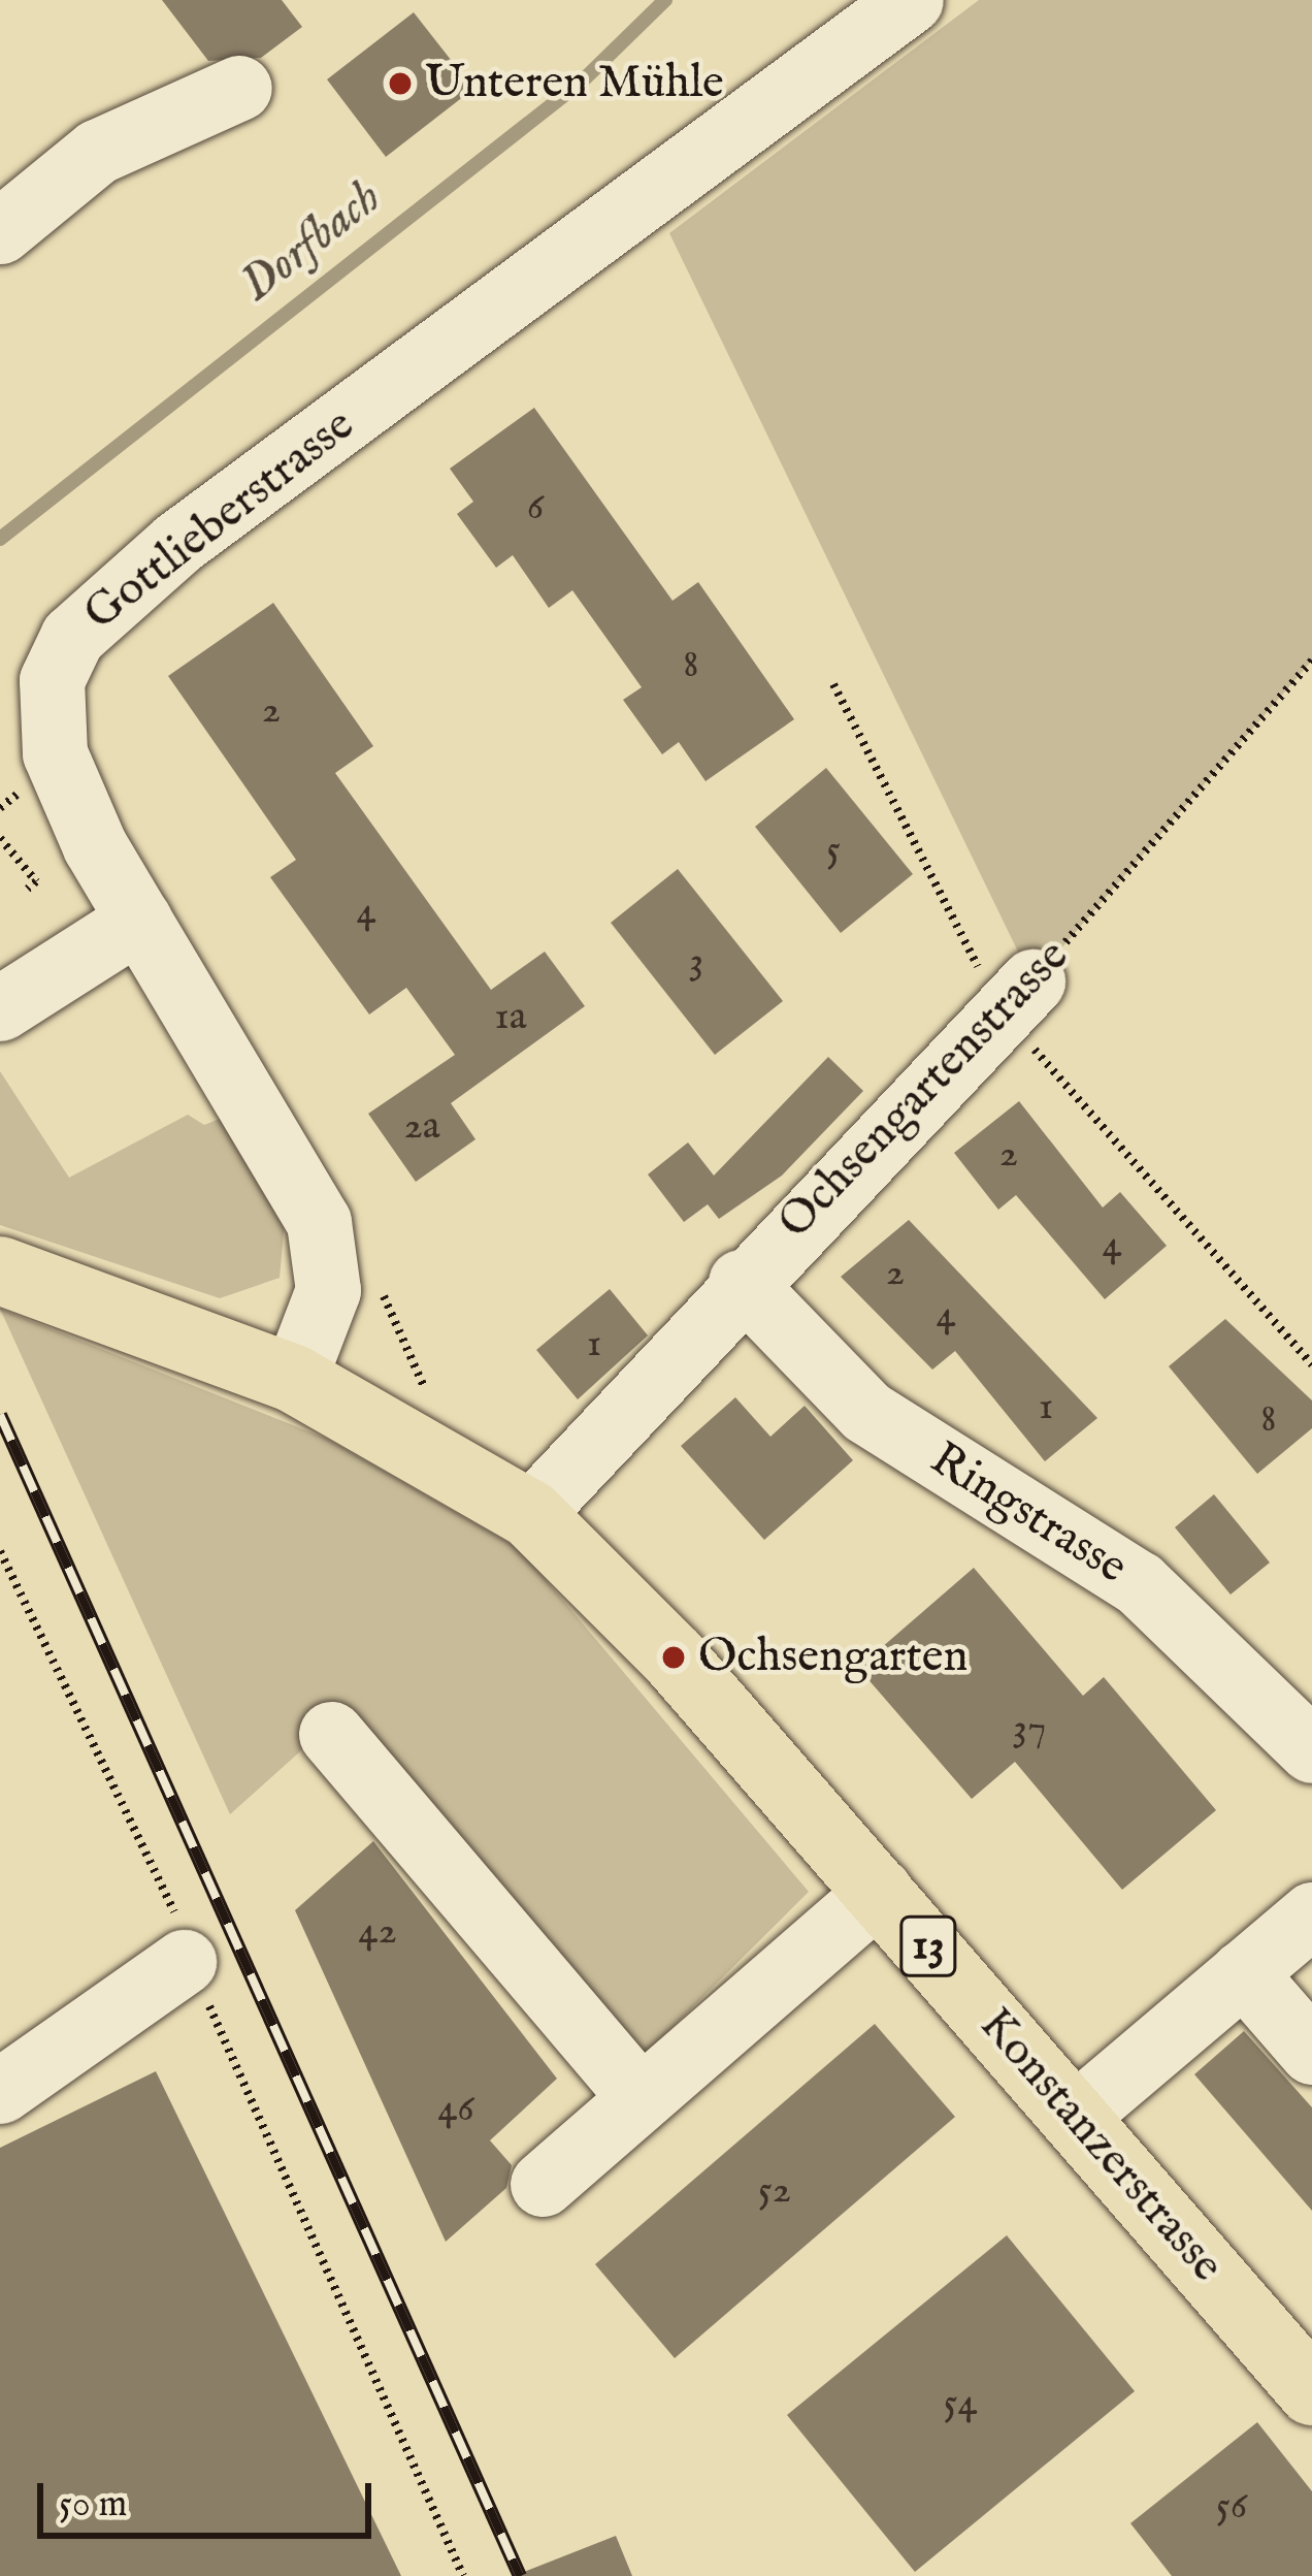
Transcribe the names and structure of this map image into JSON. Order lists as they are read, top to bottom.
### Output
{
  "streets": {
    "main road": ["13", "Konstanzerstrasse"],
    "street": ["Gottlieberstrasse", "Ochsengartenstrasse", "Ringstrasse"]
  },
  "crossings": [
    ["Gottlieberstrasse", "Konstanzerstrasse"],
    ["Ochsengartenstrasse", "Ringstrasse"],
    ["Ochsengartenstrasse", "Konstanzerstrasse"]
  ],
  "water": ["Dorfbach"],
  "places": ["Unteren Mühle", "Ochsengarten"],
  "house_numbers": [
    "6",
    "8",
    "2",
    "5",
    "4",
    "3",
    "1a",
    "2a",
    "2",
    "4",
    "2",
    "4",
    "1",
    "1",
    "8",
    "37",
    "42",
    "46",
    "52",
    "54",
    "56"
  ],
  "scale_bar": "50 m"
}
